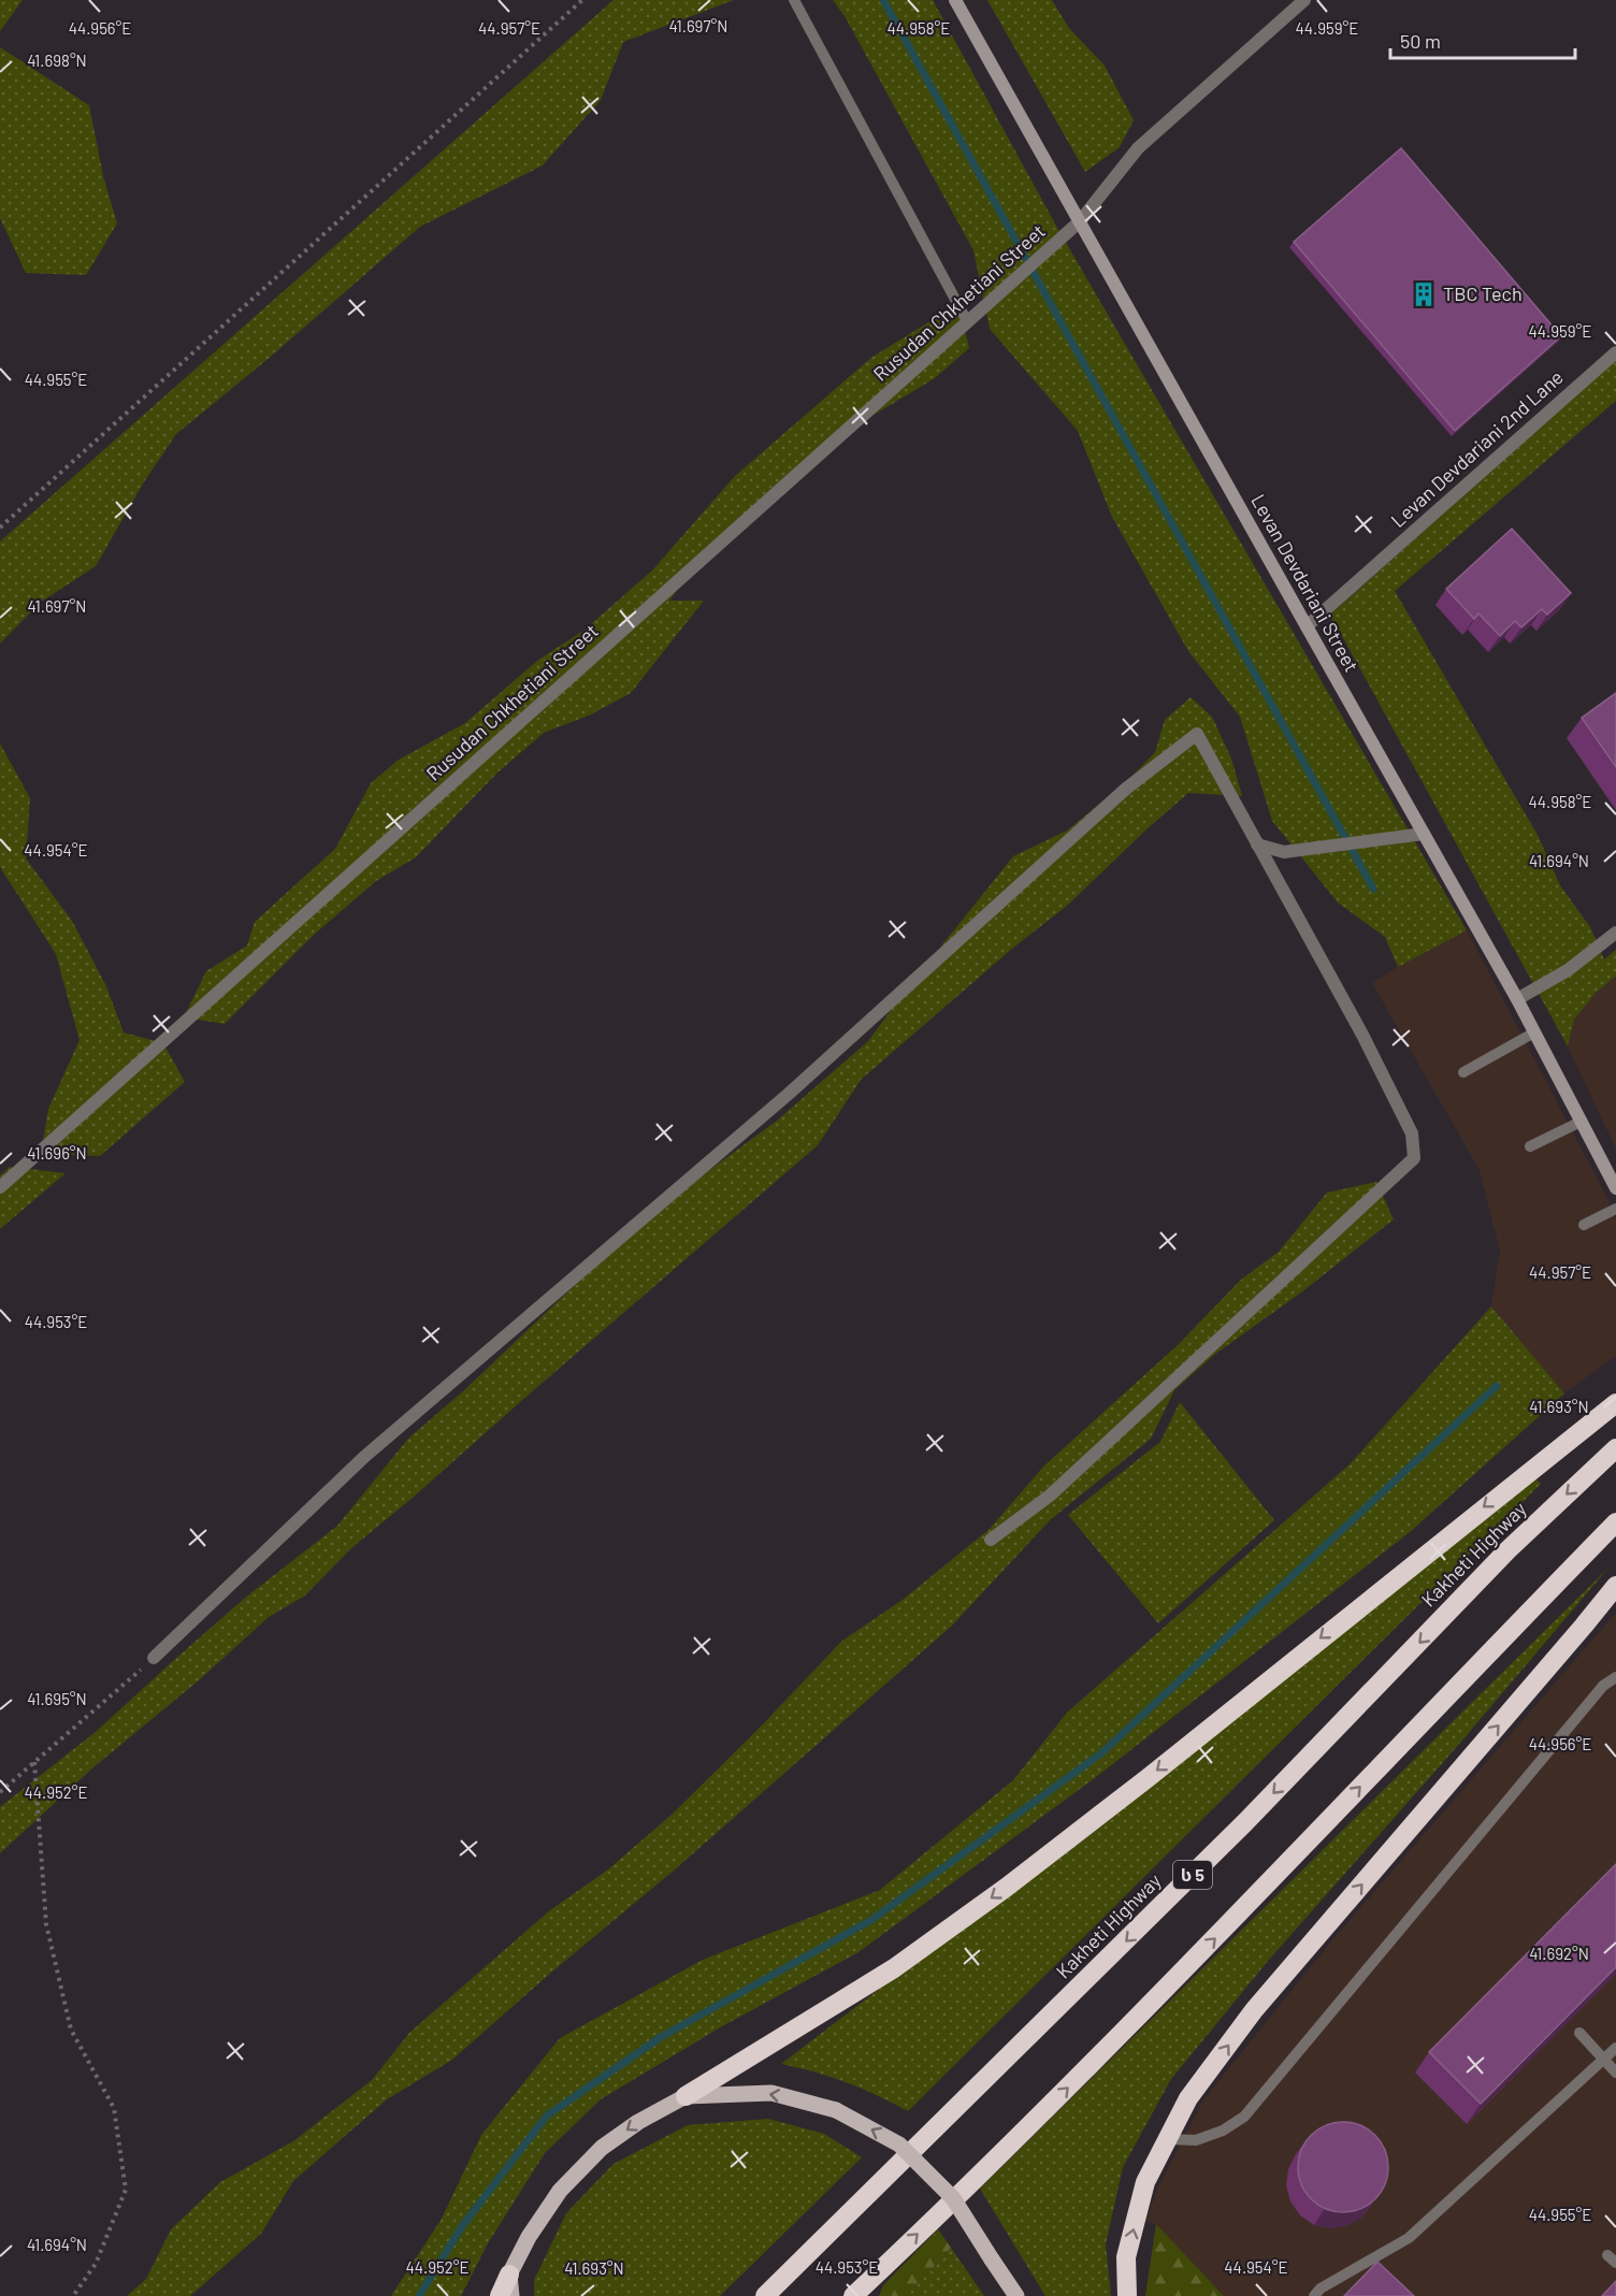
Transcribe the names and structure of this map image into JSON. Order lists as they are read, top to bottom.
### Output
{
  "streets": {
    "highway": ["Kakheti Highway", "ს 5"],
    "main road": ["Levan Devdariani Street"],
    "street": ["Rusudan Chkhetiani Street", "Levan Devdariani 2nd Lane"]
  },
  "crossings": [
    ["Rusudan Chkhetiani Street", "Levan Devdariani Street"],
    ["Levan Devdariani 2nd Lane", "Levan Devdariani Street"]
  ],
  "places": {
    "building": ["TBC Tech"]
  },
  "scale_bar": "50 m",
  "coordinates": [
    "41.697°N",
    "44.959°E",
    "44.956°E",
    "44.957°E",
    "44.958°E",
    "41.698°N",
    "44.955°E",
    "44.954°E",
    "41.694°N",
    "41.696°N",
    "44.953°E",
    "41.693°N",
    "41.695°N",
    "44.952°E",
    "41.692°N"
  ]
}
